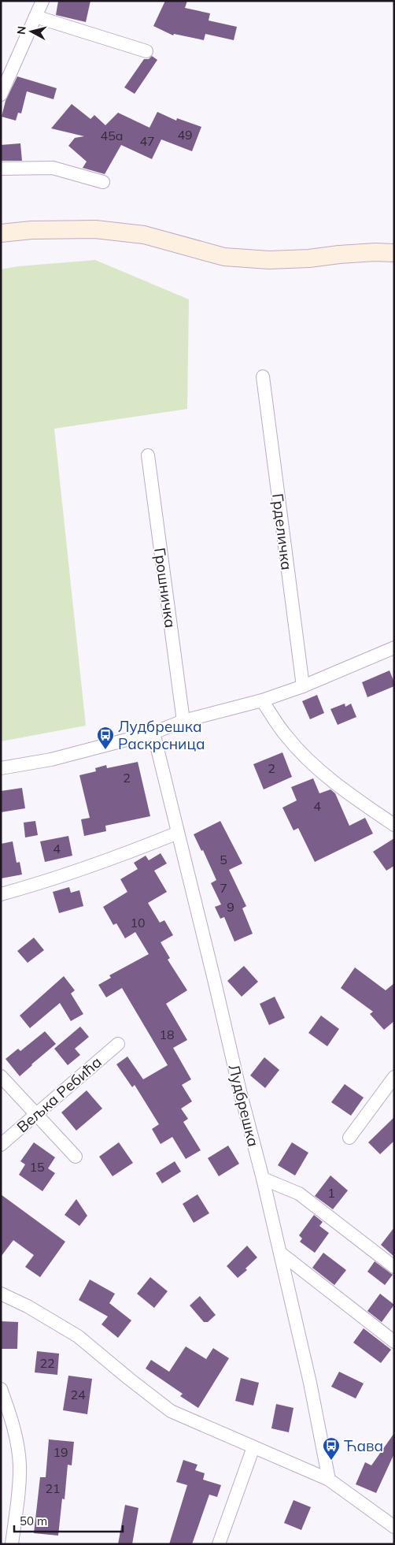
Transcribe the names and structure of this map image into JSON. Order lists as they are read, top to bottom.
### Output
{
  "streets": {
    "street": [
      "Грделичка",
      "Грошничка",
      "Вељка Ребића",
      "Лудбрешка"
    ]
  },
  "places": {
    "bus stop": ["Лудбрешка Раскрсница", "Ћава"]
  },
  "house_numbers": [
    "49",
    "45a",
    "47",
    "2",
    "2",
    "4",
    "4",
    "5",
    "7",
    "9",
    "10",
    "18",
    "15",
    "1",
    "22",
    "24",
    "19",
    "21"
  ],
  "scale_bar": "50 m",
  "north": "left"
}
